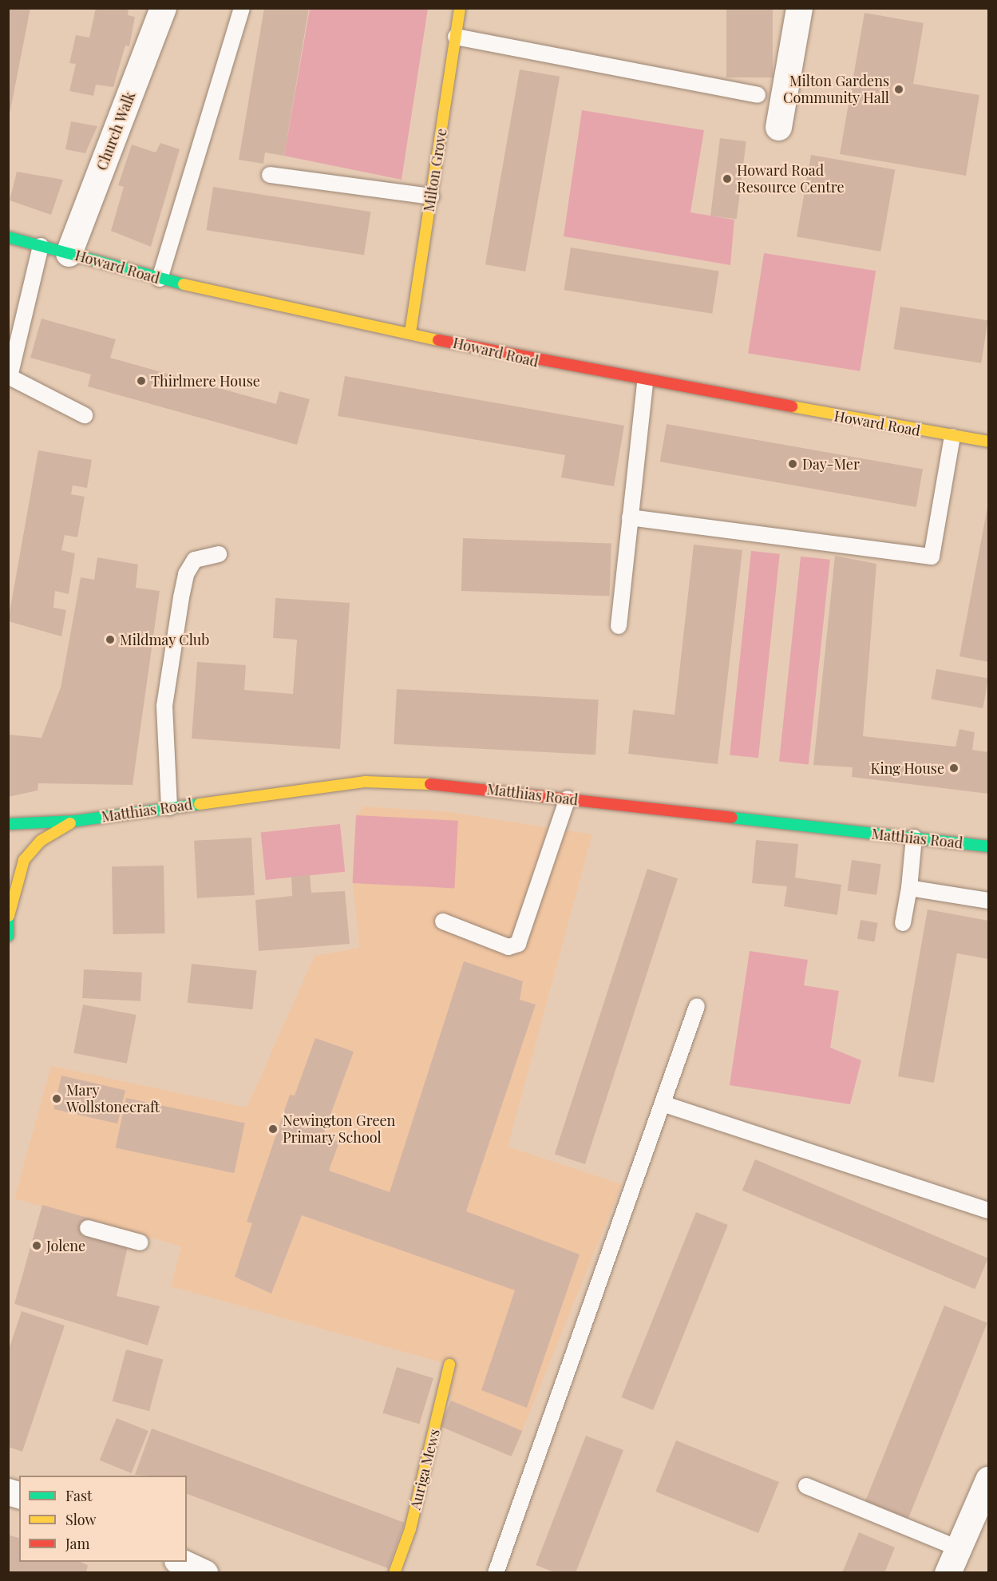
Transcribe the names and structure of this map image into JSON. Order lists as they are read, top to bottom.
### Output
{
  "streets": {
    "street": [
      "Church Walk",
      "Milton Grove",
      "Howard Road",
      "Matthias Road",
      "Auriga Mews"
    ]
  },
  "crossings": [
    ["Church Walk", "Howard Road"],
    ["Milton Grove", "Howard Road"]
  ],
  "places": [
    "Milton Gardens Community Hall",
    "Howard Road Resource Centre",
    "Thirlmere House",
    "Day-Mer",
    "Mildmay Club",
    "King House",
    "Mary Wollstonecraft",
    "Newington Green Primary School",
    "Jolene"
  ],
  "legend": ["Fast", "Slow", "Jam"]
}
